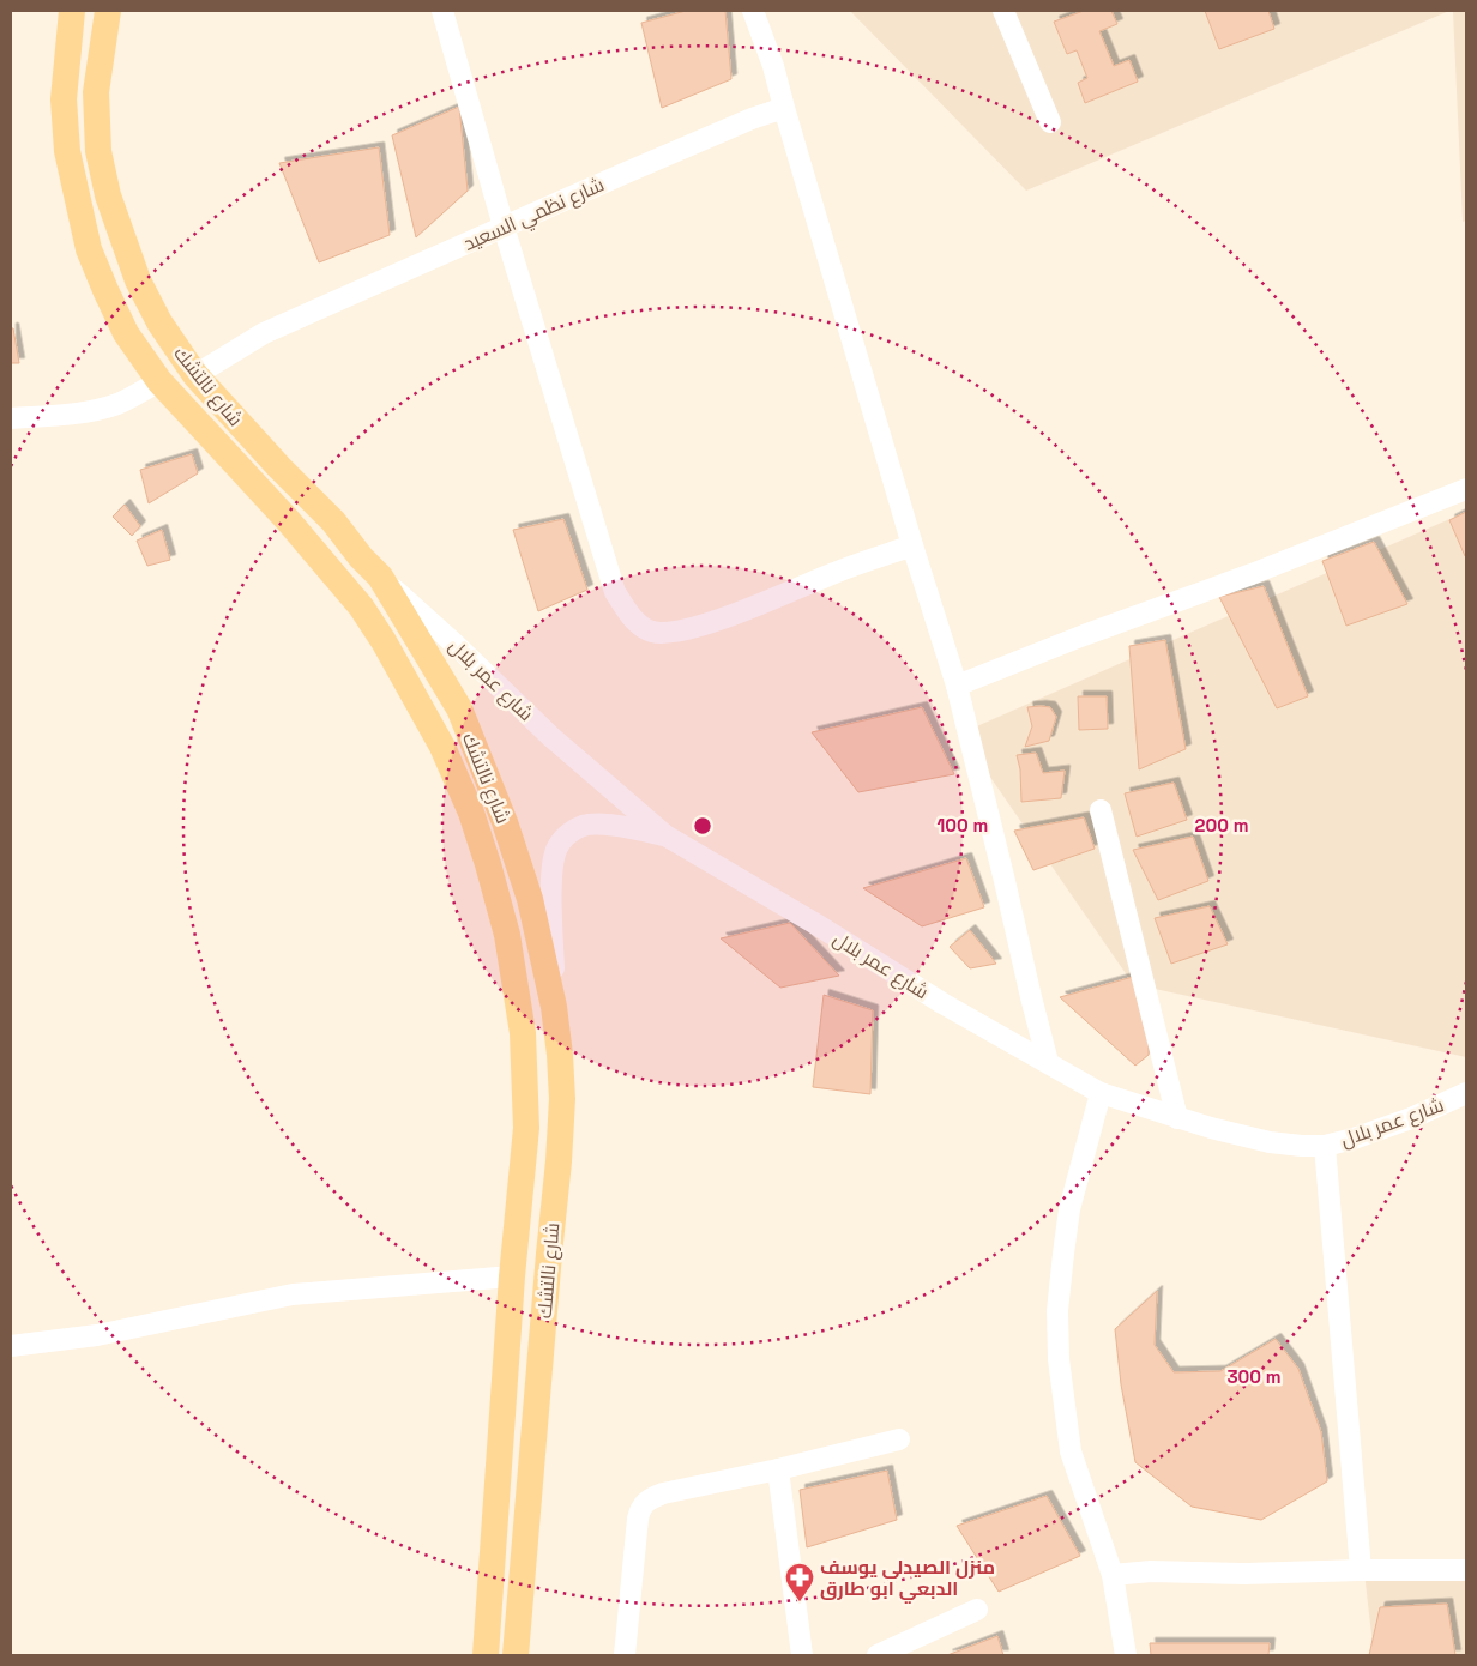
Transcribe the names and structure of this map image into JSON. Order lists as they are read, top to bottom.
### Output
{
  "streets": {
    "main road": ["شارع نالتشك"],
    "street": ["شارع نظمي السعيد", "شارع عمر بلال"]
  },
  "crossings": [
    ["شارع نظمي السعيد", "شارع نالتشك"],
    ["شارع نالتشك", "شارع عمر بلال"]
  ],
  "places": {
    "pharmacy": ["منزل الصيدلي يوسف الدبعي ابو طارق"]
  },
  "rings": ["100 m", "200 m", "300 m"]
}
